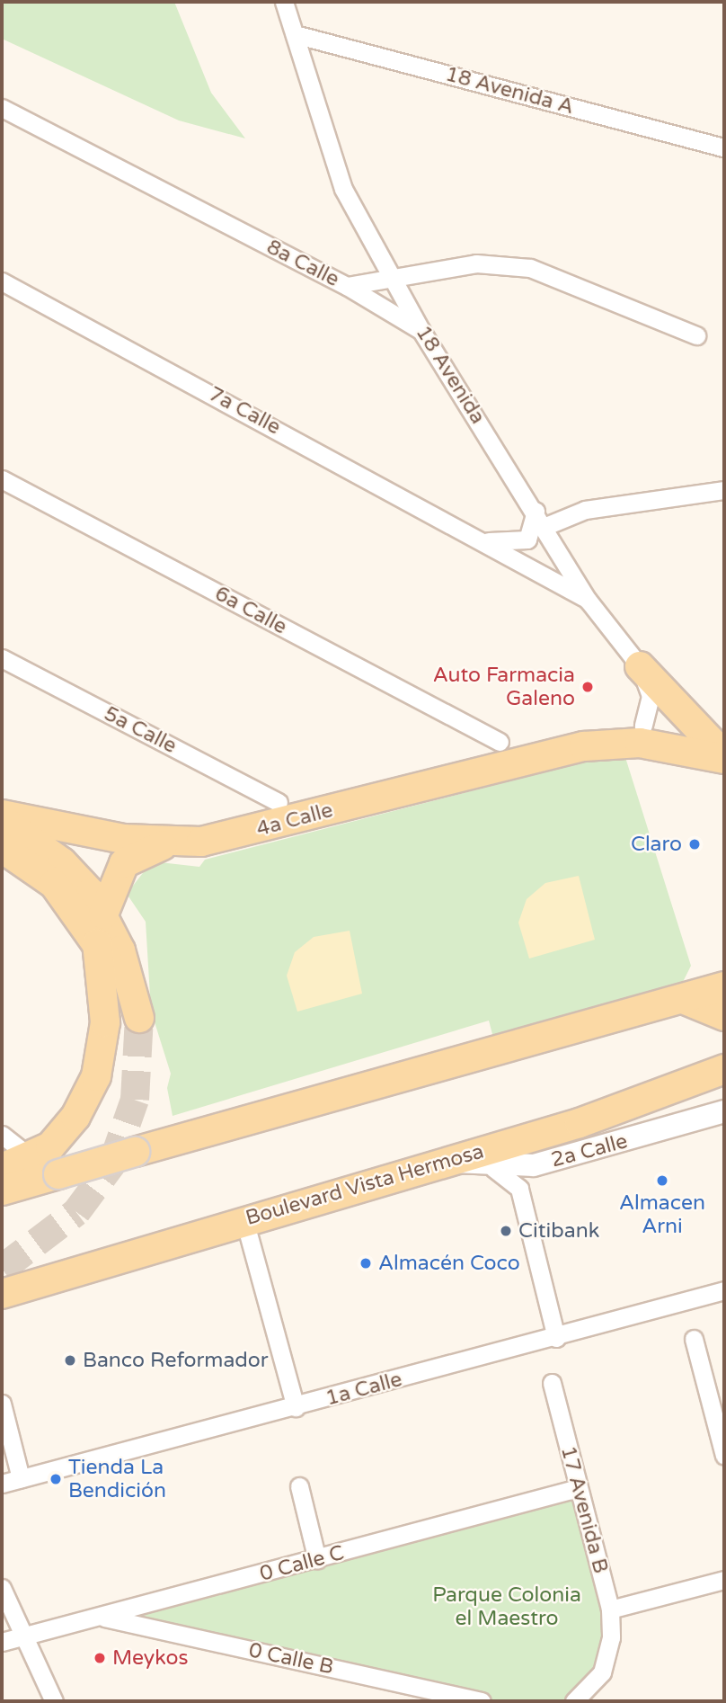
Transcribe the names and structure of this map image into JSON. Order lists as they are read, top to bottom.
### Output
{
  "streets": {
    "main road": ["4a Calle", "Boulevard Vista Hermosa"],
    "street": [
      "18 Avenida A",
      "8a Calle",
      "18 Avenida",
      "7a Calle",
      "6a Calle",
      "5a Calle",
      "2a Calle",
      "1a Calle",
      "17 Avenida B",
      "0 Calle C",
      "0 Calle B"
    ]
  },
  "crossings": [
    ["18 Avenida A", "18 Avenida"],
    ["8a Calle", "18 Avenida"],
    ["18 Avenida", "7a Calle"],
    ["18 Avenida", "4a Calle"],
    ["2a Calle", "Boulevard Vista Hermosa"],
    ["17 Avenida B", "0 Calle C"],
    ["0 Calle C", "0 Calle B"]
  ],
  "parks": ["Parque Colonia el Maestro"],
  "places": [
    "Auto Farmacia Galeno",
    "Claro",
    "Almacen Arni",
    "Citibank",
    "Almacén Coco",
    "Banco Reformador",
    "Tienda La Bendición",
    "Meykos"
  ]
}
